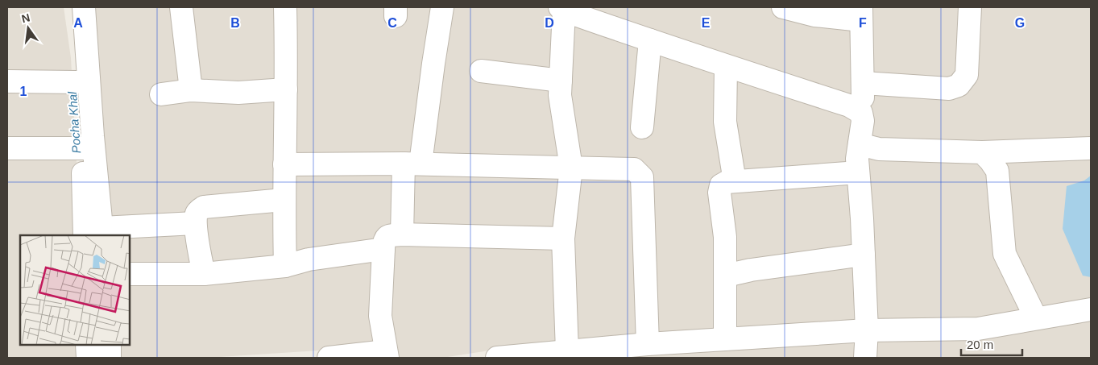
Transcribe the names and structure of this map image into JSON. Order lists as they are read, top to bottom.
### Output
{
  "water": ["Pocha Khal"],
  "scale_bar": "20 m",
  "north": "top",
  "grid": {
    "columns": [
      "A",
      "B",
      "C",
      "D",
      "E",
      "F",
      "G"
    ],
    "rows": ["1"]
  }
}
